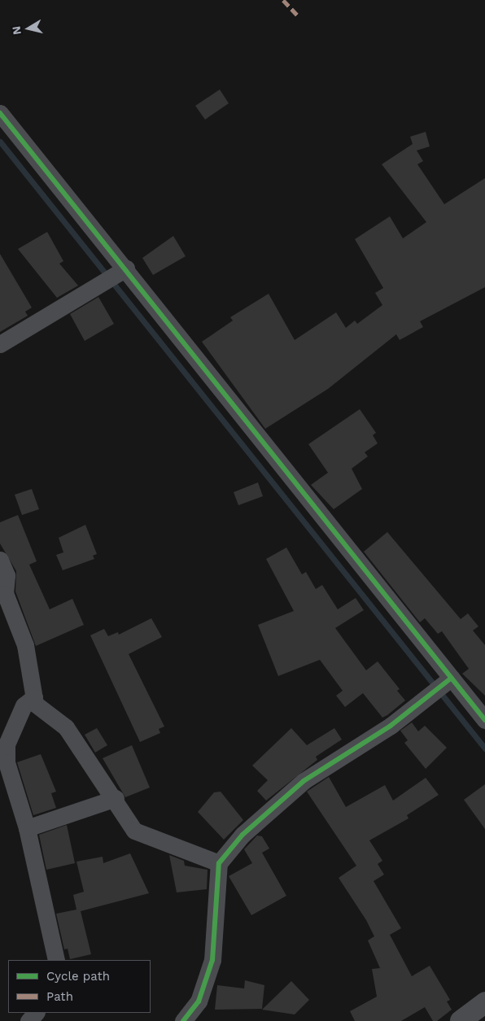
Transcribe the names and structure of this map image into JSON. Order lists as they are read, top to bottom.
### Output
{
  "legend": ["Cycle path", "Path"],
  "north": "left"
}
